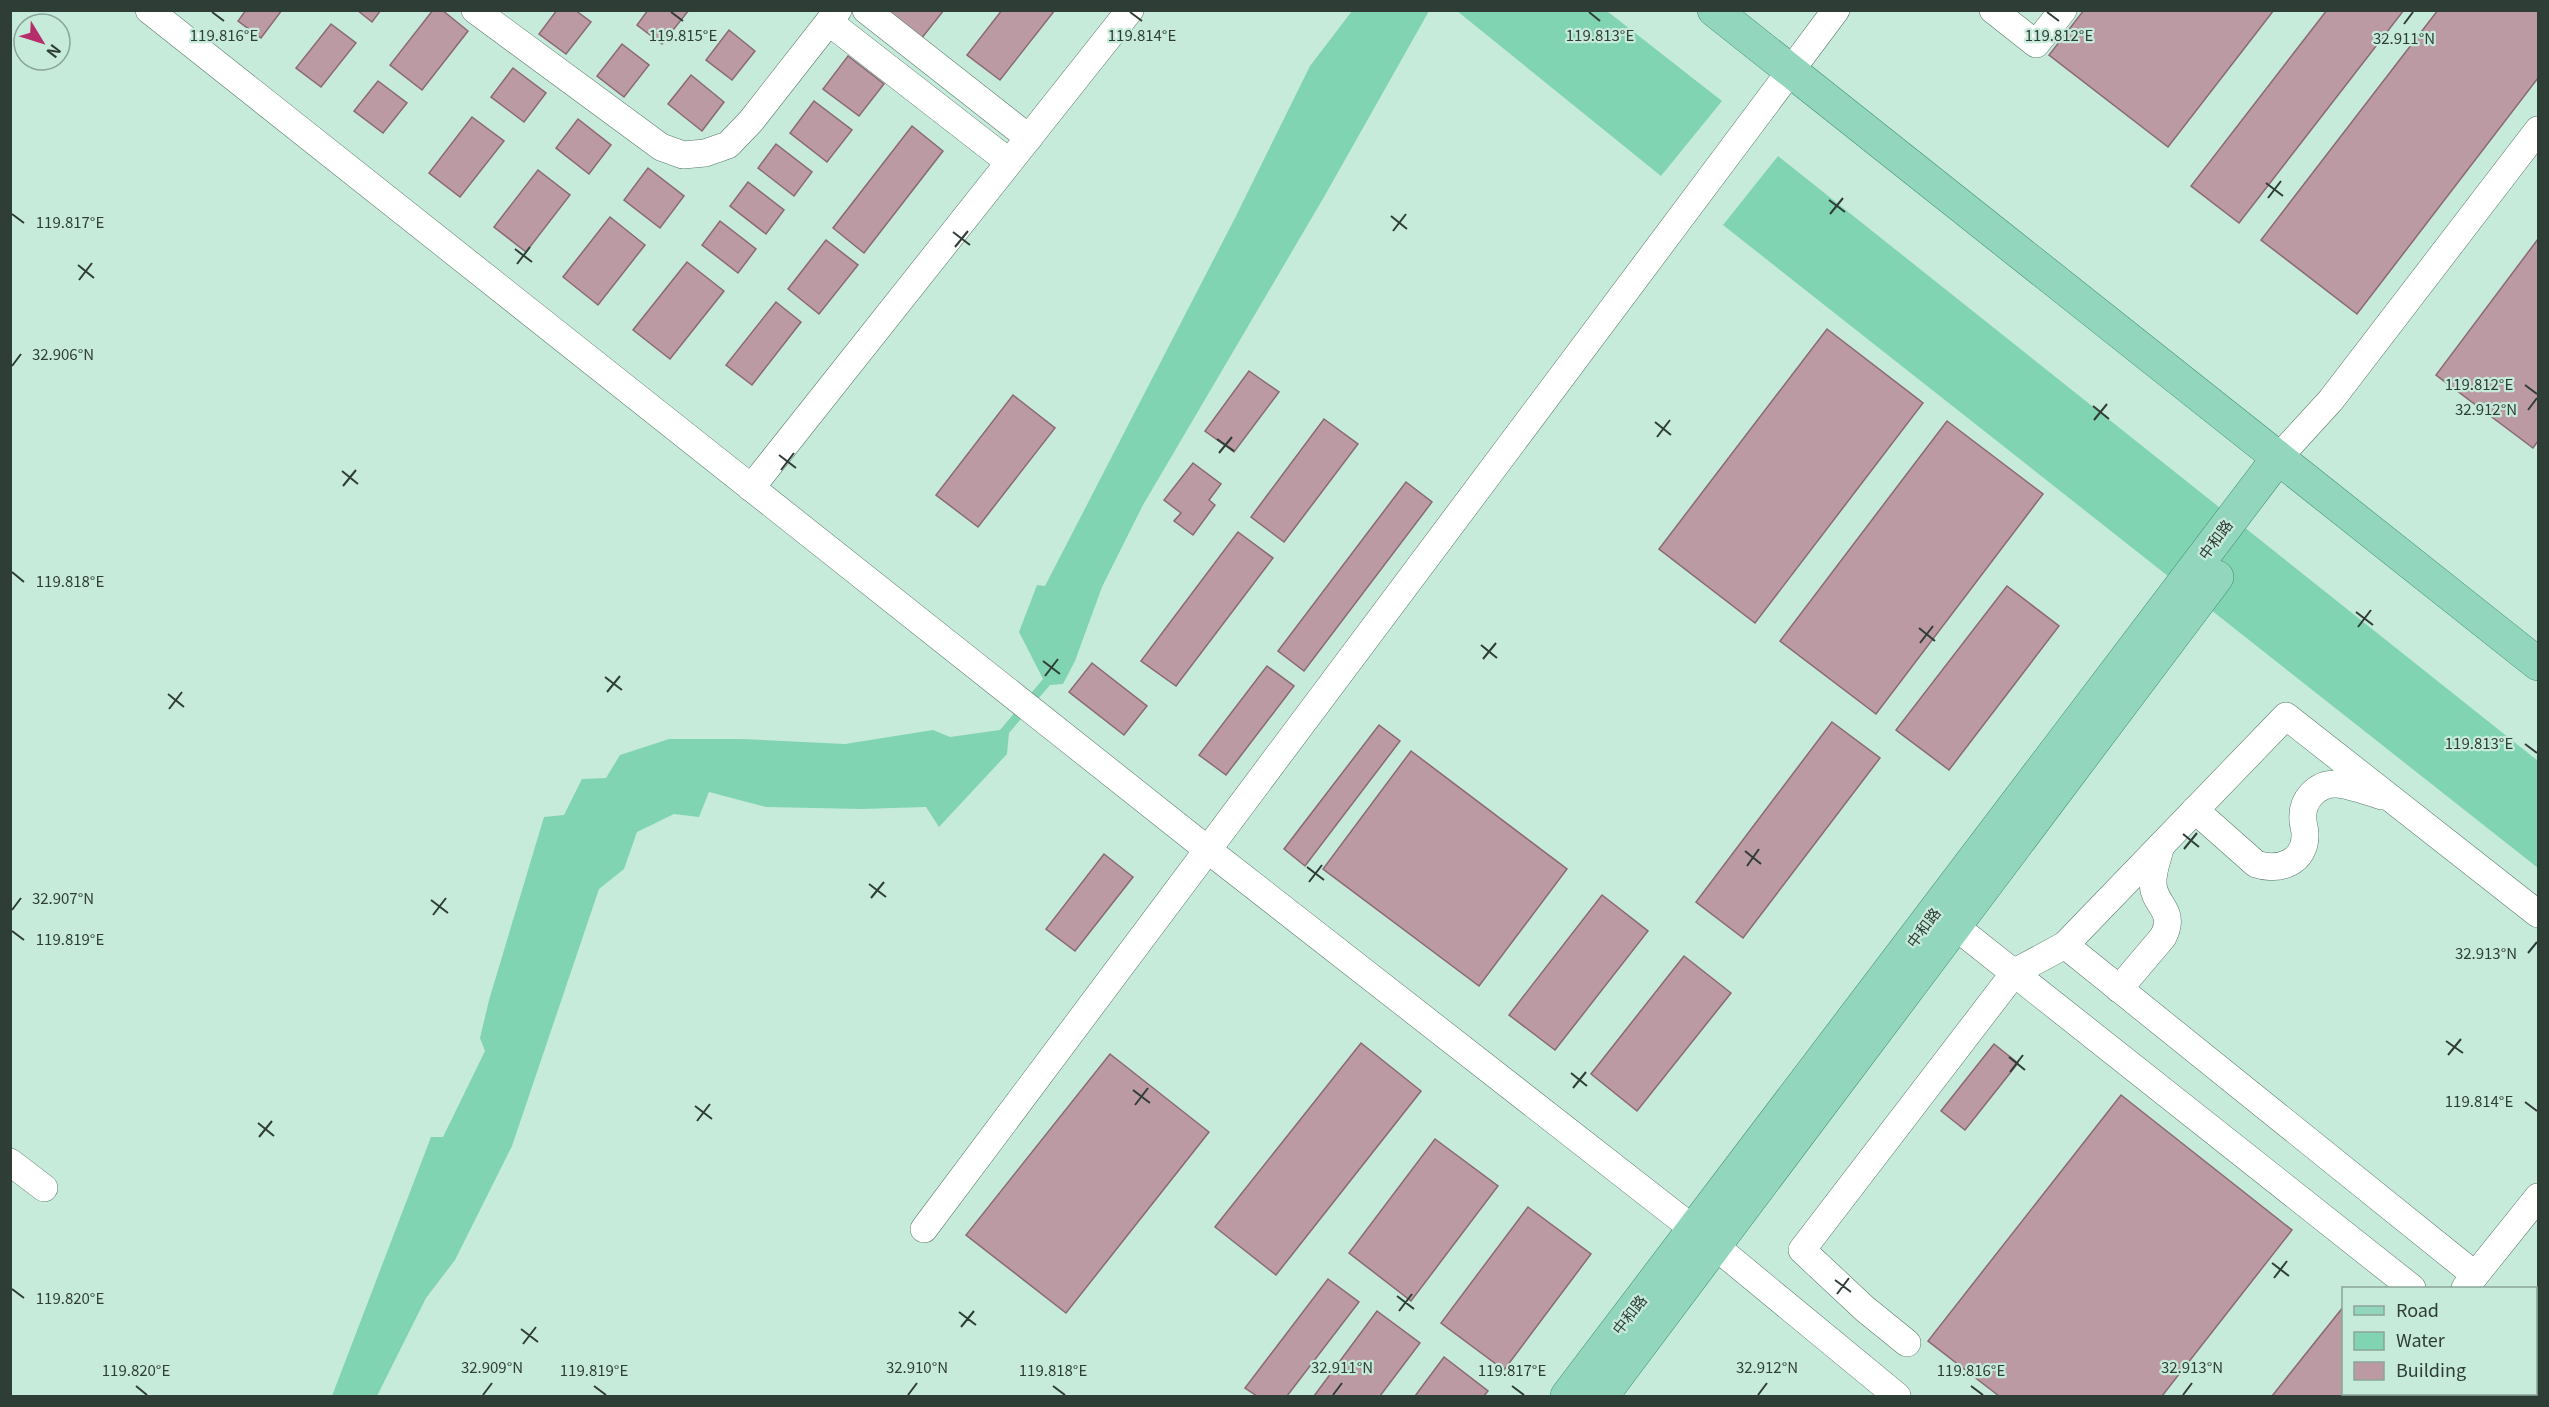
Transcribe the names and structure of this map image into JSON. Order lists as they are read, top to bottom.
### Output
{
  "streets": {
    "main road": ["中和路"]
  },
  "legend": ["Road", "Water", "Building"],
  "north": "bottom right",
  "coordinates": [
    "119.816°E",
    "119.815°E",
    "119.814°E",
    "119.813°E",
    "119.812°E",
    "32.911°N",
    "119.817°E",
    "32.906°N",
    "32.912°N",
    "119.818°E",
    "32.907°N",
    "119.819°E",
    "32.913°N",
    "119.820°E",
    "32.909°N",
    "32.910°N"
  ]
}
